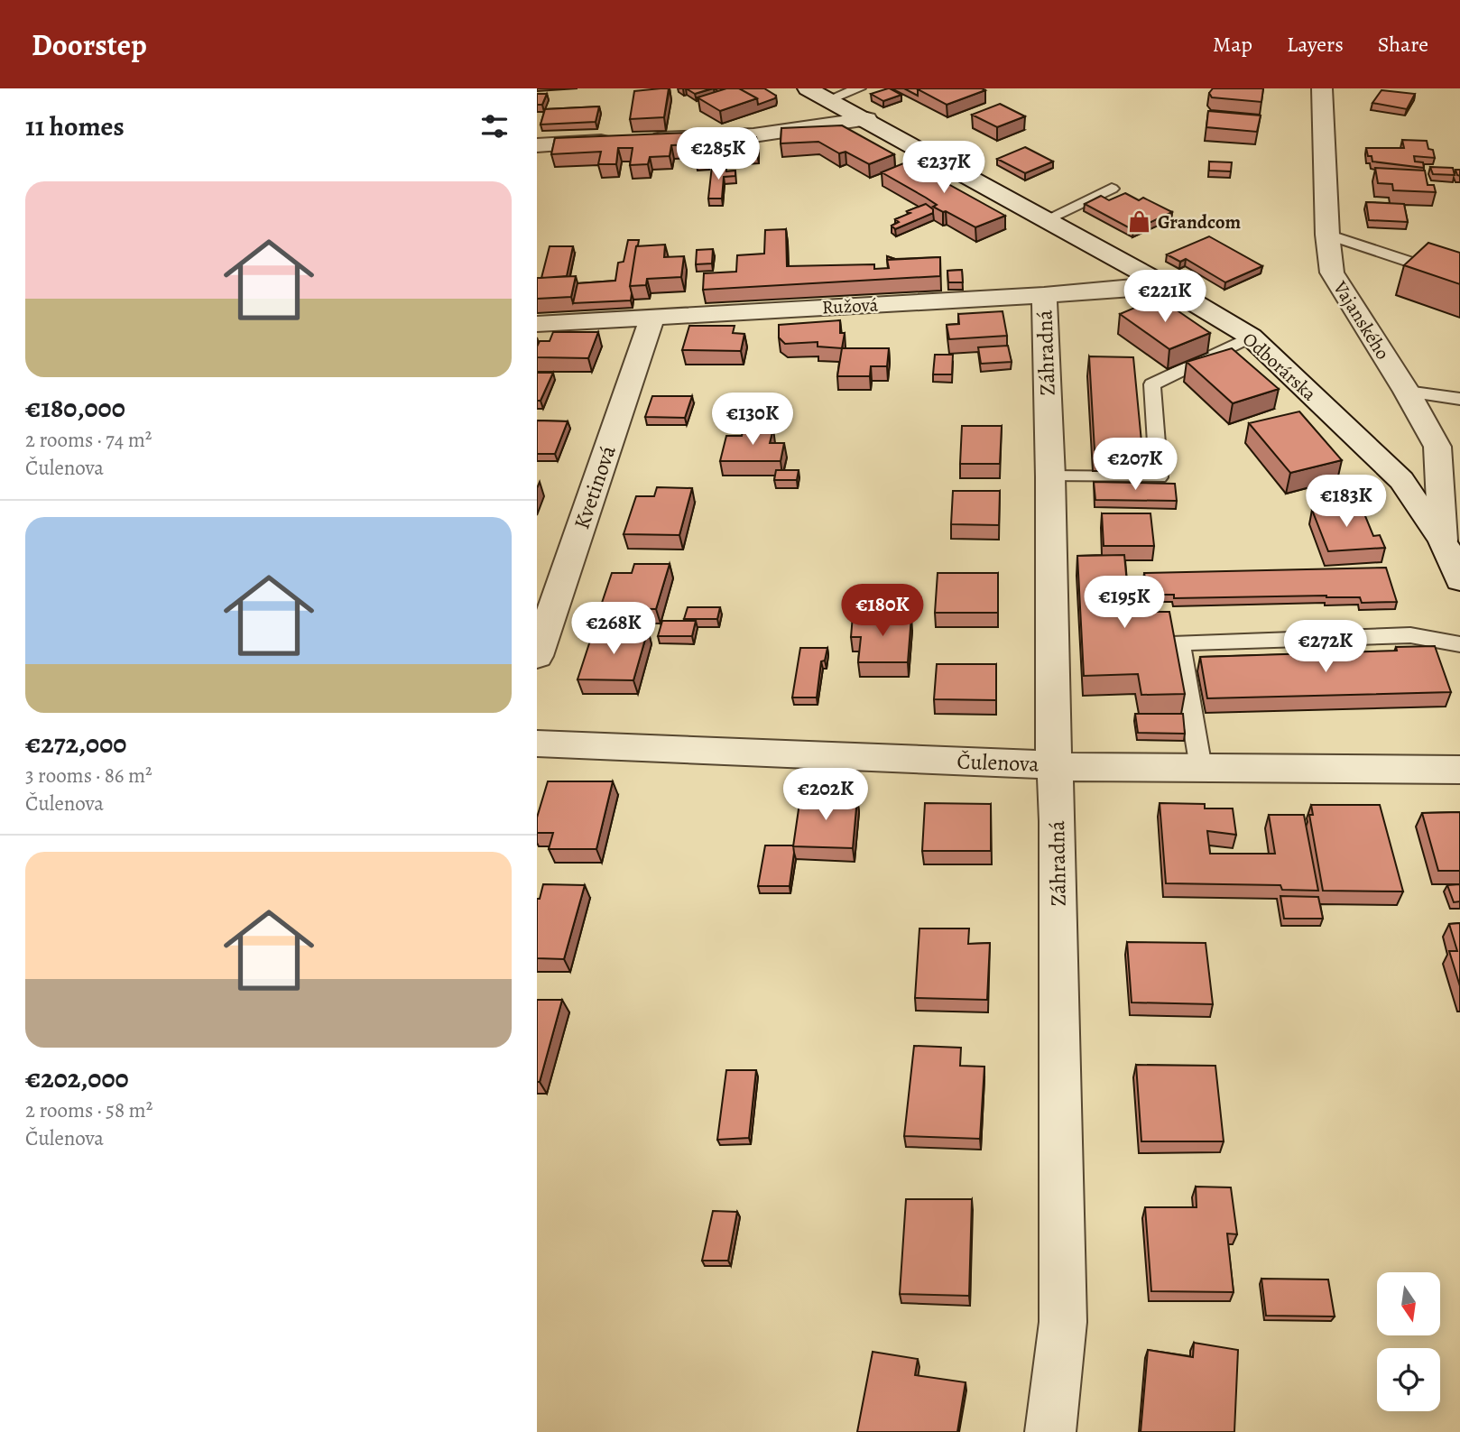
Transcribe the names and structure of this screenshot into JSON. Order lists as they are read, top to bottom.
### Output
{
  "streets": {
    "street": [
      "Ružová",
      "Vajanského",
      "Záhradná",
      "Odborárska",
      "Kvetinová",
      "Čulenova"
    ]
  },
  "crossings": [
    ["Ružová", "Záhradná"],
    ["Ružová", "Odborárska"],
    ["Ružová", "Kvetinová"],
    ["Vajanského", "Odborárska"],
    ["Záhradná", "Čulenova"]
  ],
  "places": {
    "shop": ["Grandcom"]
  },
  "north": "bottom",
  "page": {
    "header": "Doorstep",
    "nav": ["Map", "Layers", "Share"],
    "heading": "11 homes",
    "price": [
      "€285K",
      "€237K",
      "€221K",
      "€130K",
      "€207K",
      "€183K",
      "€195K",
      "€180K",
      "€268K",
      "€272K",
      "€202K"
    ],
    "list": [
      {
        "name": "€180,000",
        "note": "2 rooms · 74 m² · Čulenova"
      },
      {
        "name": "€272,000",
        "note": "3 rooms · 86 m² · Čulenova"
      },
      {
        "name": "€202,000",
        "note": "2 rooms · 58 m² · Čulenova"
      }
    ]
  }
}
